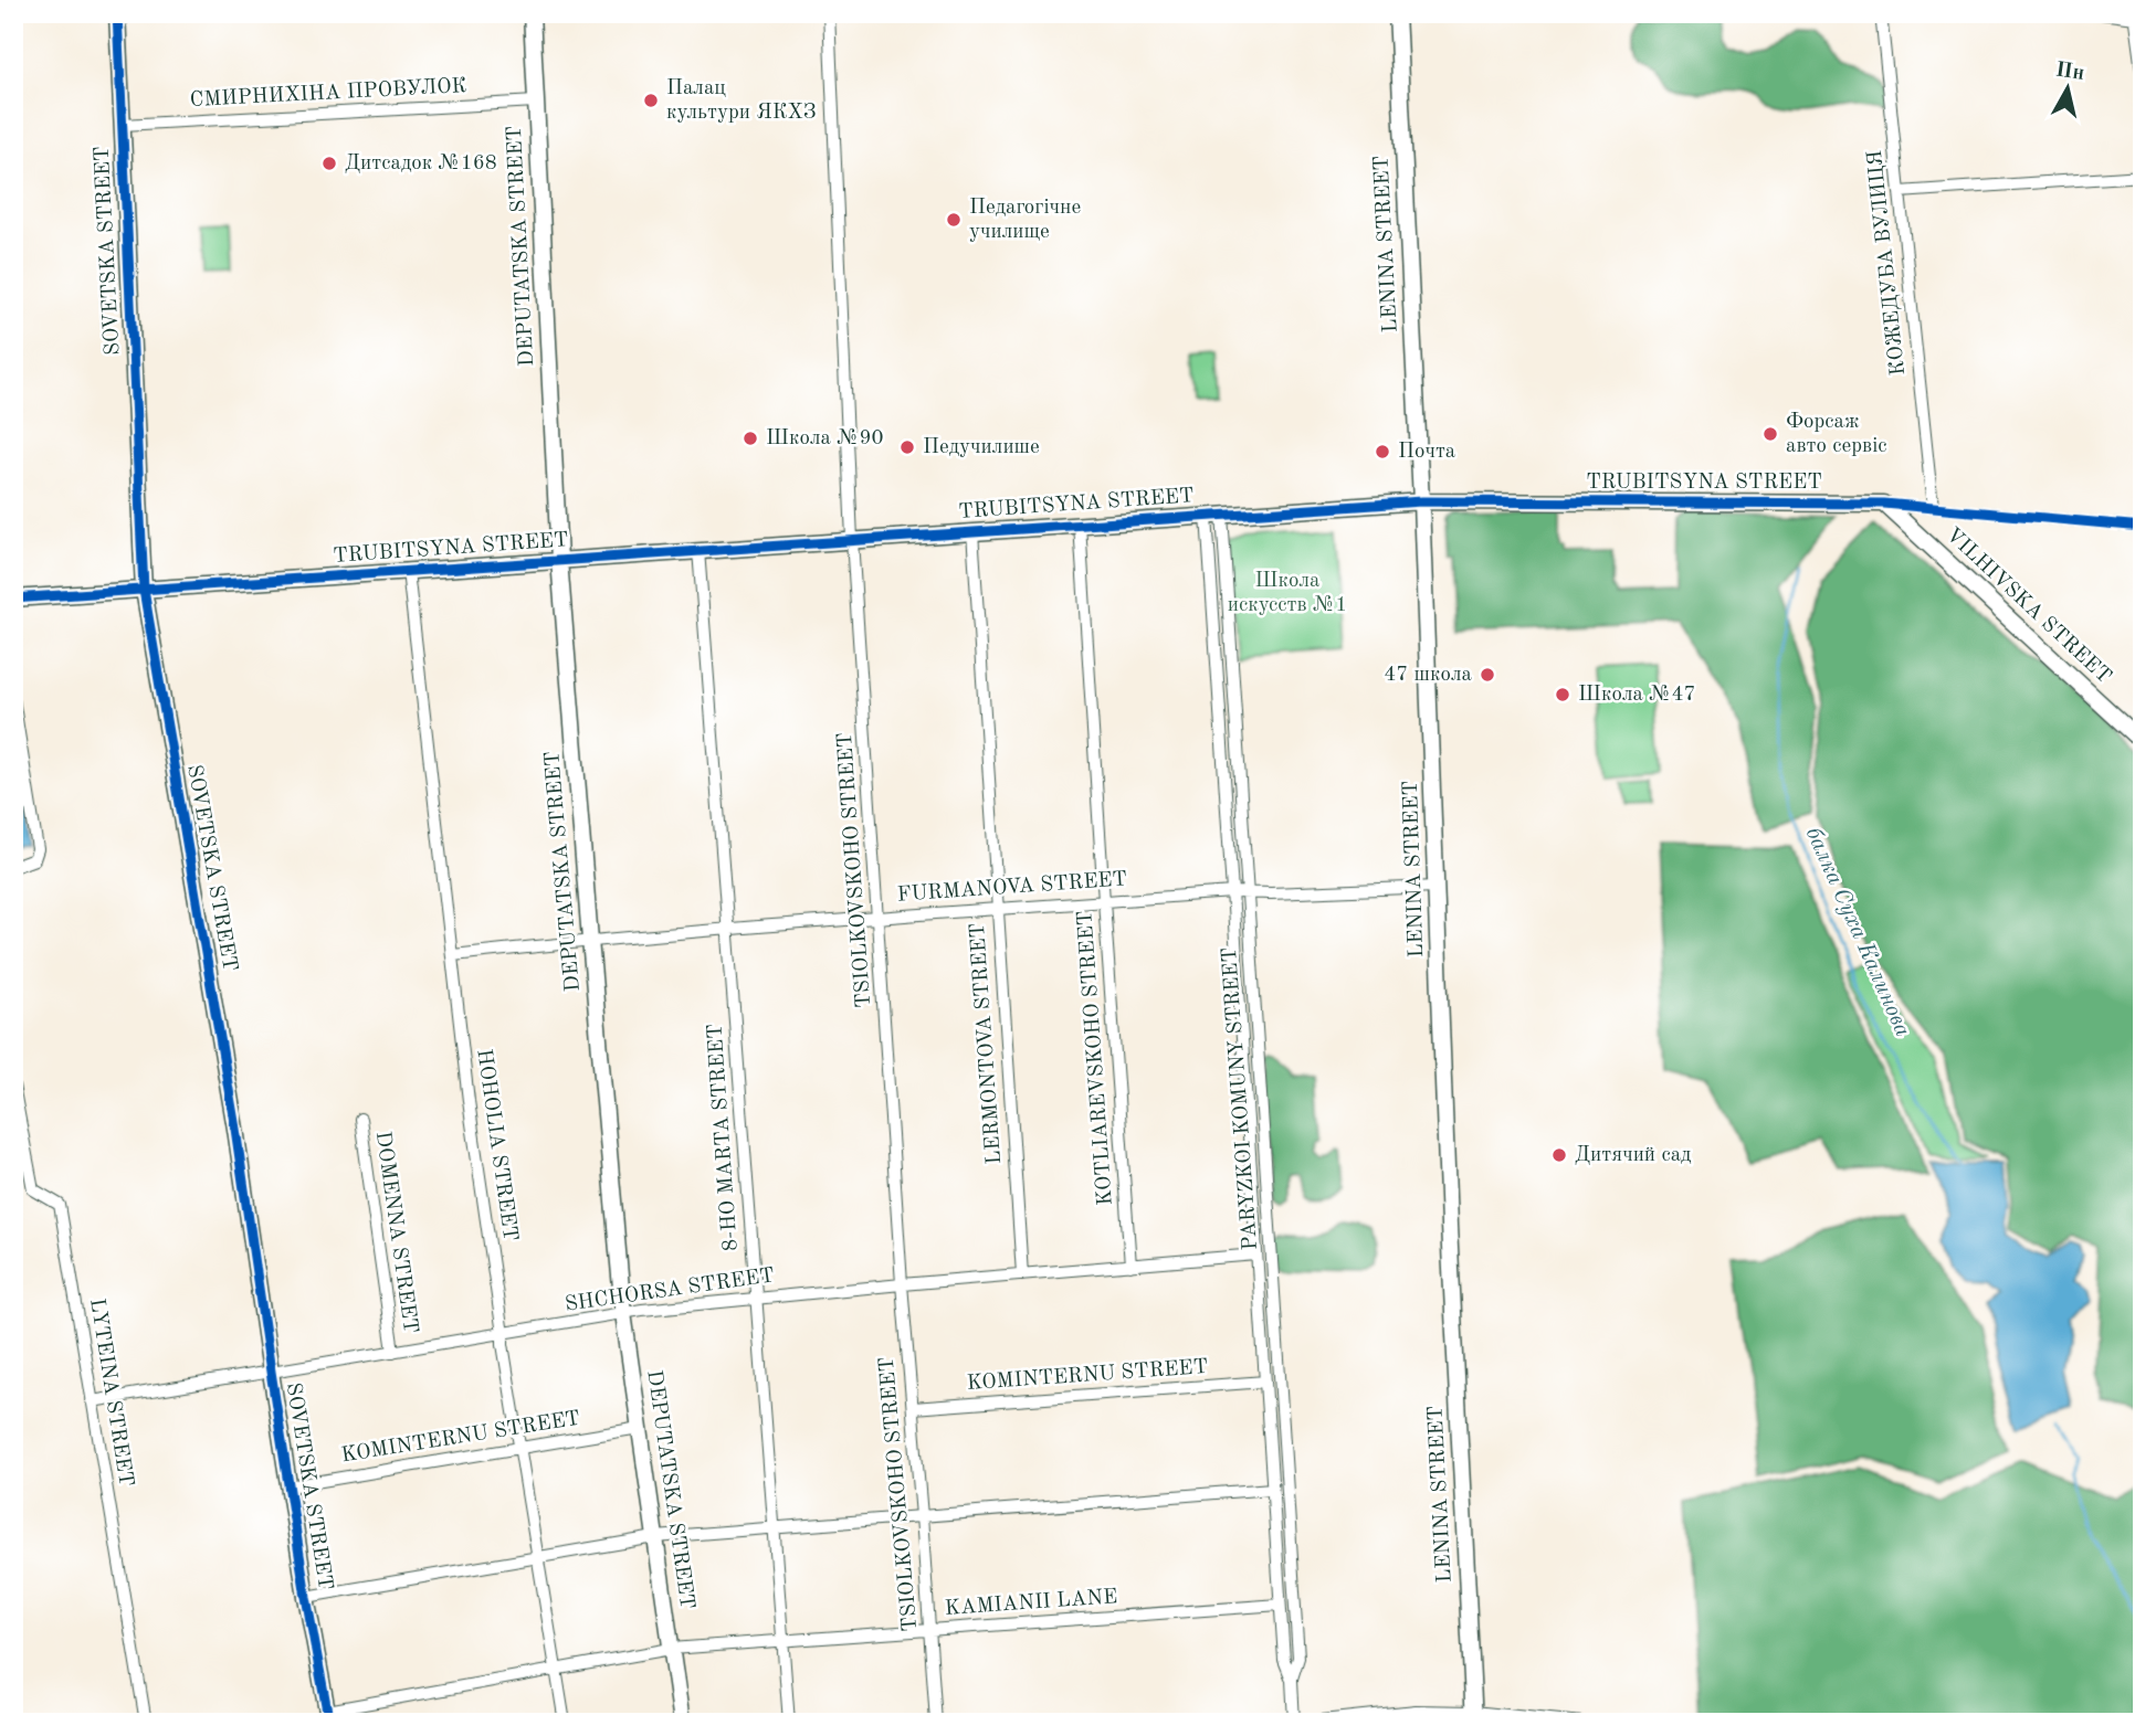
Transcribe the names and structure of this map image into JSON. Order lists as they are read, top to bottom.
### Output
{
  "streets": {
    "street": [
      "СМИРНИХІНА ПРОВУЛОК",
      "LENINA STREET",
      "DEPUTATSKA STREET",
      "SOVETSKA STREET",
      "КОЖЕДУБА ВУЛИЦЯ",
      "TRUBITSYNA STREET",
      "VILHIVSKA STREET",
      "TSIOLKOVSKOHO STREET",
      "FURMANOVA STREET",
      "LERMONTOVA STREET",
      "KOTLIAREVSKOHO STREET",
      "PARYZKOI KOMUNY STREET",
      "8-HO MARTA STREET",
      "HOHOLIA STREET",
      "DOMENNA STREET",
      "SHCHORSA STREET",
      "KOMINTERNU STREET",
      "LYTEINA STREET",
      "KAMIANII LANE"
    ]
  },
  "crossings": [
    ["СМИРНИХІНА ПРОВУЛОК", "DEPUTATSKA STREET"],
    ["СМИРНИХІНА ПРОВУЛОК", "SOVETSKA STREET"],
    ["LENINA STREET", "TRUBITSYNA STREET"],
    ["LENINA STREET", "FURMANOVA STREET"],
    ["DEPUTATSKA STREET", "TRUBITSYNA STREET"],
    ["DEPUTATSKA STREET", "FURMANOVA STREET"],
    ["DEPUTATSKA STREET", "SHCHORSA STREET"],
    ["DEPUTATSKA STREET", "KOMINTERNU STREET"],
    ["DEPUTATSKA STREET", "KAMIANII LANE"],
    ["SOVETSKA STREET", "TRUBITSYNA STREET"],
    ["SOVETSKA STREET", "SHCHORSA STREET"],
    ["SOVETSKA STREET", "KOMINTERNU STREET"],
    ["SOVETSKA STREET", "KAMIANII LANE"],
    ["КОЖЕДУБА ВУЛИЦЯ", "TRUBITSYNA STREET"],
    ["TRUBITSYNA STREET", "VILHIVSKA STREET"],
    ["TRUBITSYNA STREET", "TSIOLKOVSKOHO STREET"],
    ["TRUBITSYNA STREET", "LERMONTOVA STREET"],
    ["TRUBITSYNA STREET", "KOTLIAREVSKOHO STREET"],
    ["TRUBITSYNA STREET", "PARYZKOI KOMUNY STREET"],
    ["TRUBITSYNA STREET", "8-HO MARTA STREET"],
    ["TRUBITSYNA STREET", "HOHOLIA STREET"],
    ["TSIOLKOVSKOHO STREET", "FURMANOVA STREET"],
    ["TSIOLKOVSKOHO STREET", "SHCHORSA STREET"],
    ["TSIOLKOVSKOHO STREET", "KOMINTERNU STREET"],
    ["TSIOLKOVSKOHO STREET", "KAMIANII LANE"],
    ["FURMANOVA STREET", "LERMONTOVA STREET"],
    ["FURMANOVA STREET", "KOTLIAREVSKOHO STREET"],
    ["FURMANOVA STREET", "PARYZKOI KOMUNY STREET"],
    ["FURMANOVA STREET", "8-HO MARTA STREET"],
    ["FURMANOVA STREET", "HOHOLIA STREET"],
    ["LERMONTOVA STREET", "SHCHORSA STREET"],
    ["KOTLIAREVSKOHO STREET", "SHCHORSA STREET"],
    ["PARYZKOI KOMUNY STREET", "SHCHORSA STREET"],
    ["PARYZKOI KOMUNY STREET", "KOMINTERNU STREET"],
    ["PARYZKOI KOMUNY STREET", "KAMIANII LANE"],
    ["8-HO MARTA STREET", "SHCHORSA STREET"],
    ["8-HO MARTA STREET", "KAMIANII LANE"],
    ["HOHOLIA STREET", "SHCHORSA STREET"],
    ["HOHOLIA STREET", "KOMINTERNU STREET"],
    ["HOHOLIA STREET", "KAMIANII LANE"],
    ["DOMENNA STREET", "SHCHORSA STREET"],
    ["SHCHORSA STREET", "LYTEINA STREET"]
  ],
  "water": ["балка Суха Калинова"],
  "parks": ["Школа искусств №1"],
  "places": [
    "Палац культури ЯКХЗ",
    "Дитсадок №168",
    "Педагогічне училище",
    "Форсаж авто сервіс",
    "Школа №90",
    "Педучилише",
    "Почта",
    "47 школа",
    "Школа №47",
    "Дитячий сад"
  ],
  "north": "top"
}
